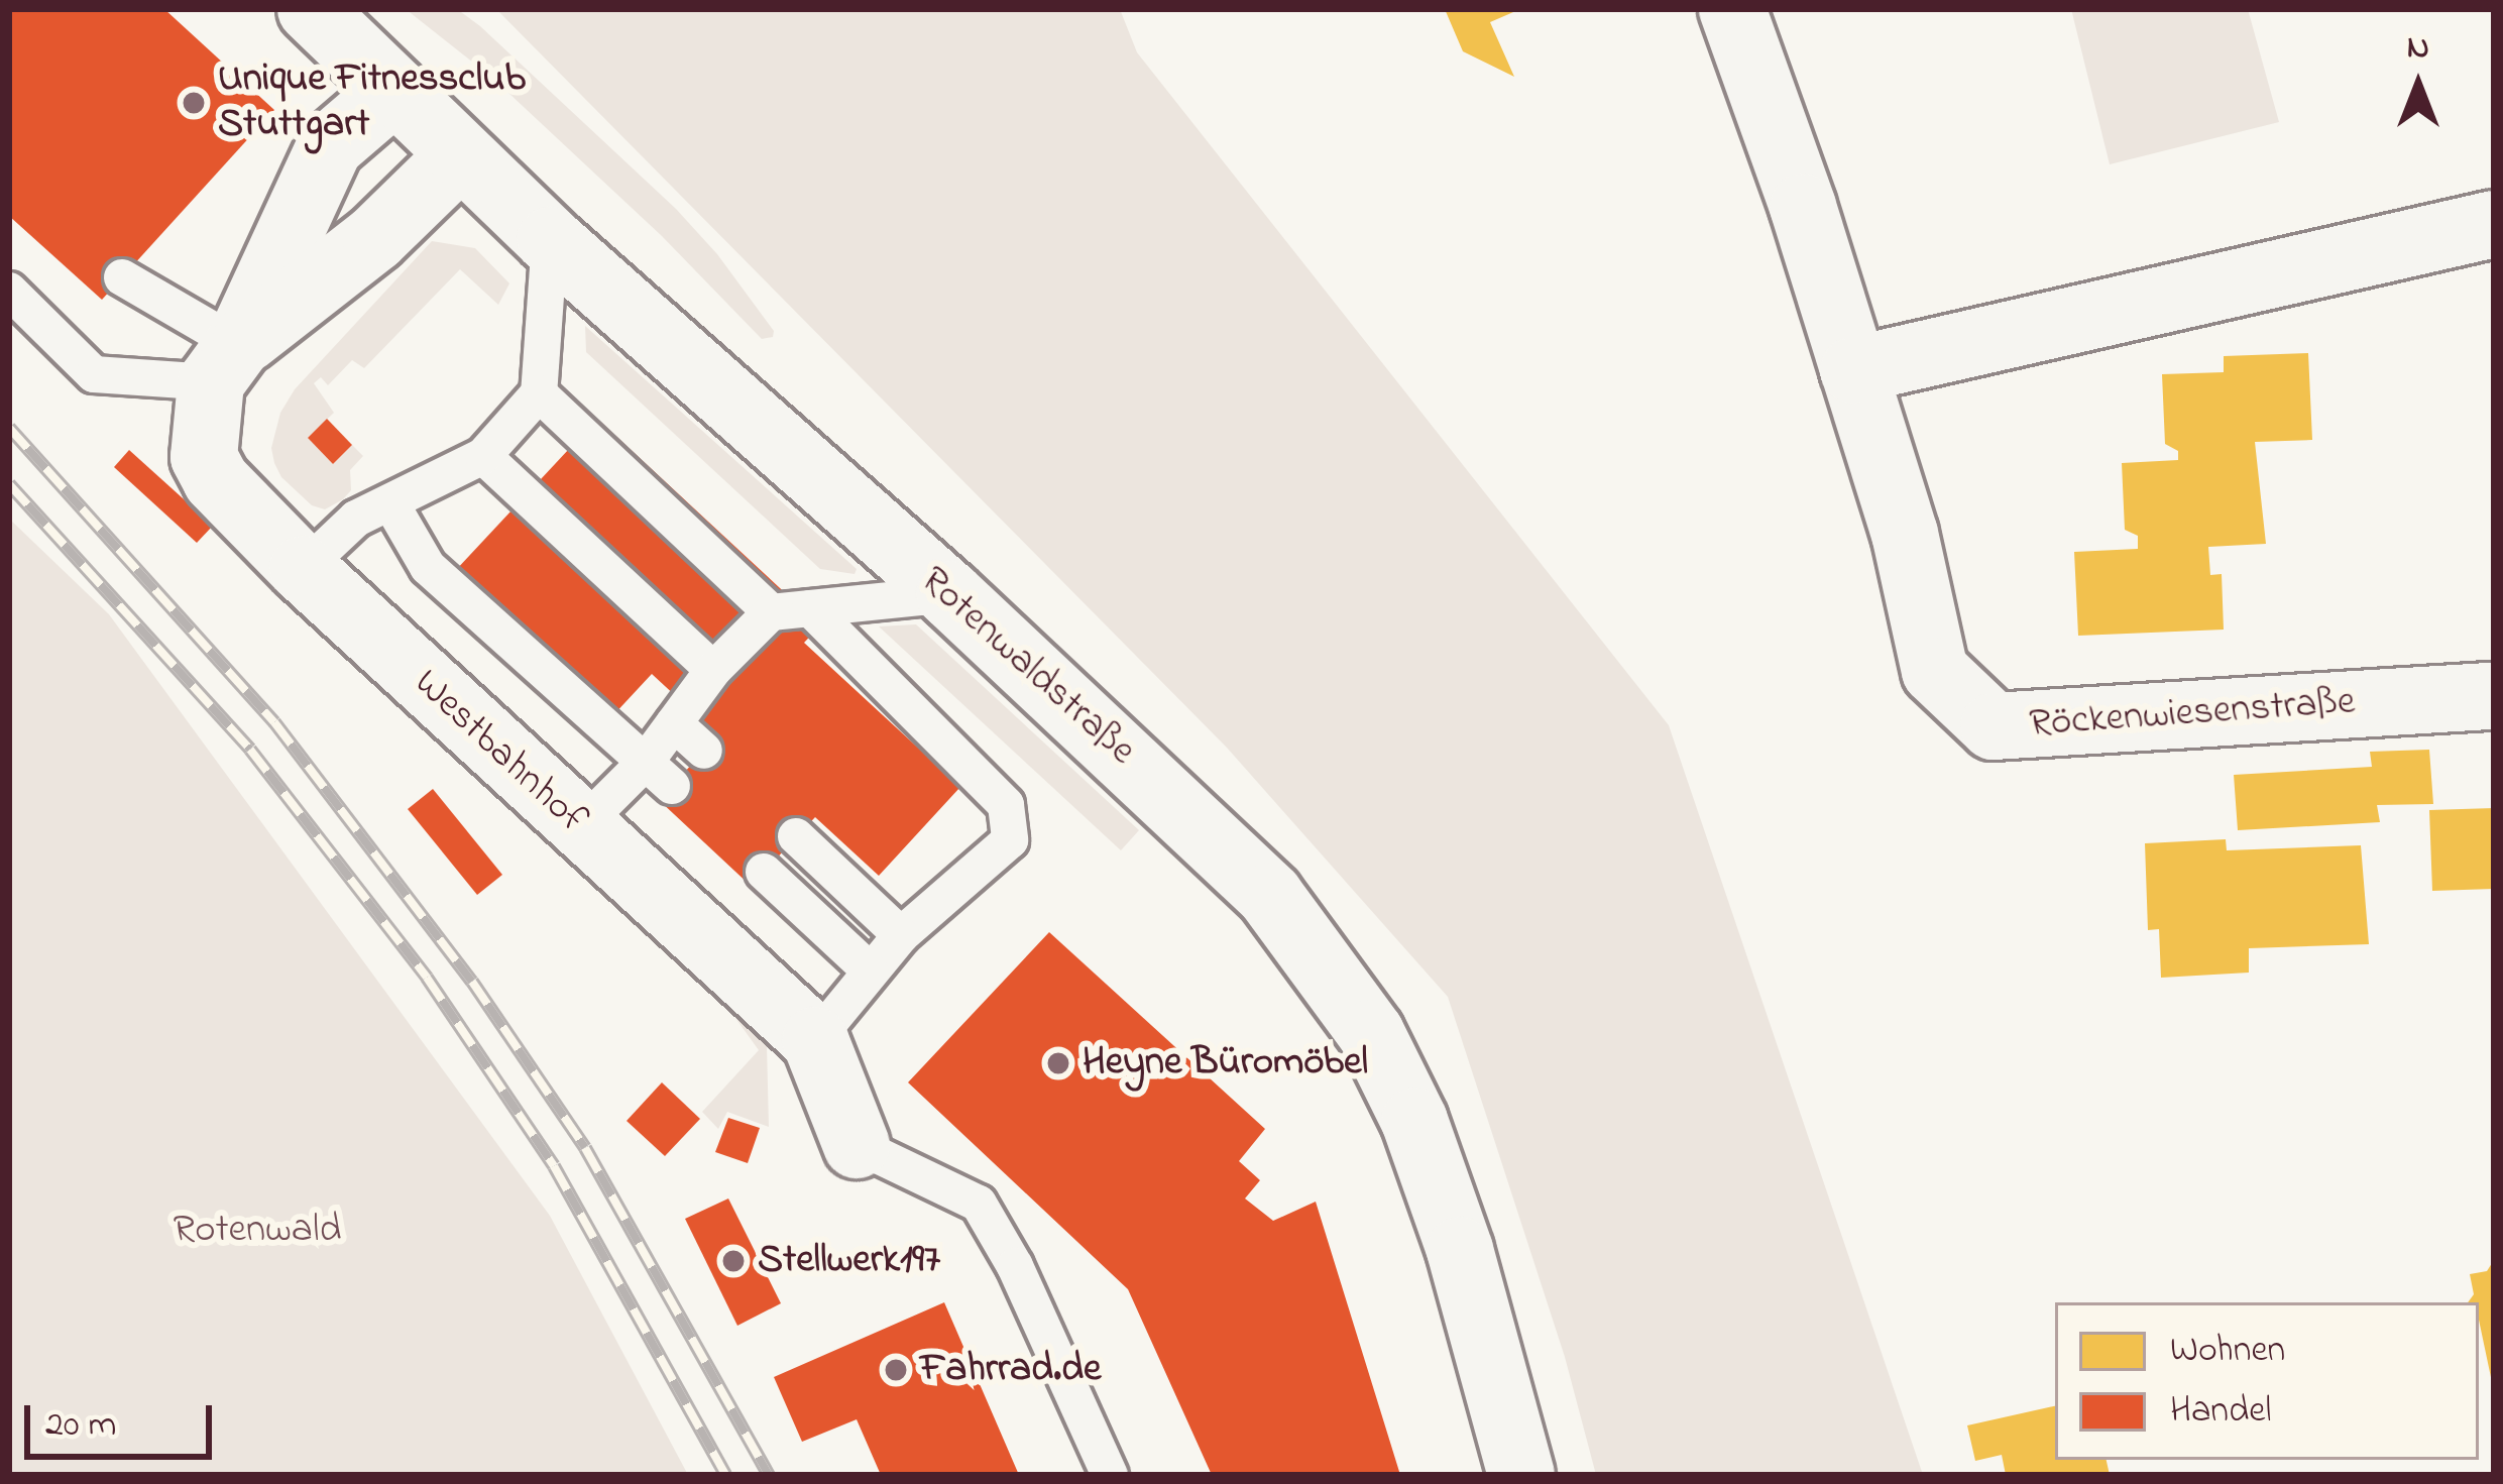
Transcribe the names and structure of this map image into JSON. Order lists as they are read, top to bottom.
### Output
{
  "streets": {
    "street": ["Rotenwaldstraße", "Röckenwiesenstraße", "Westbahnhof"]
  },
  "crossings": [
    ["Rotenwaldstraße", "Westbahnhof"]
  ],
  "parks": ["Rotenwald"],
  "places": [
    "Unique Fitnessclub Stuttgart",
    "Heyne Büromöbel",
    "Stellwerk197",
    "Fahrrad.de"
  ],
  "legend": ["Wohnen", "Handel"],
  "scale_bar": "20 m",
  "north": "top"
}
